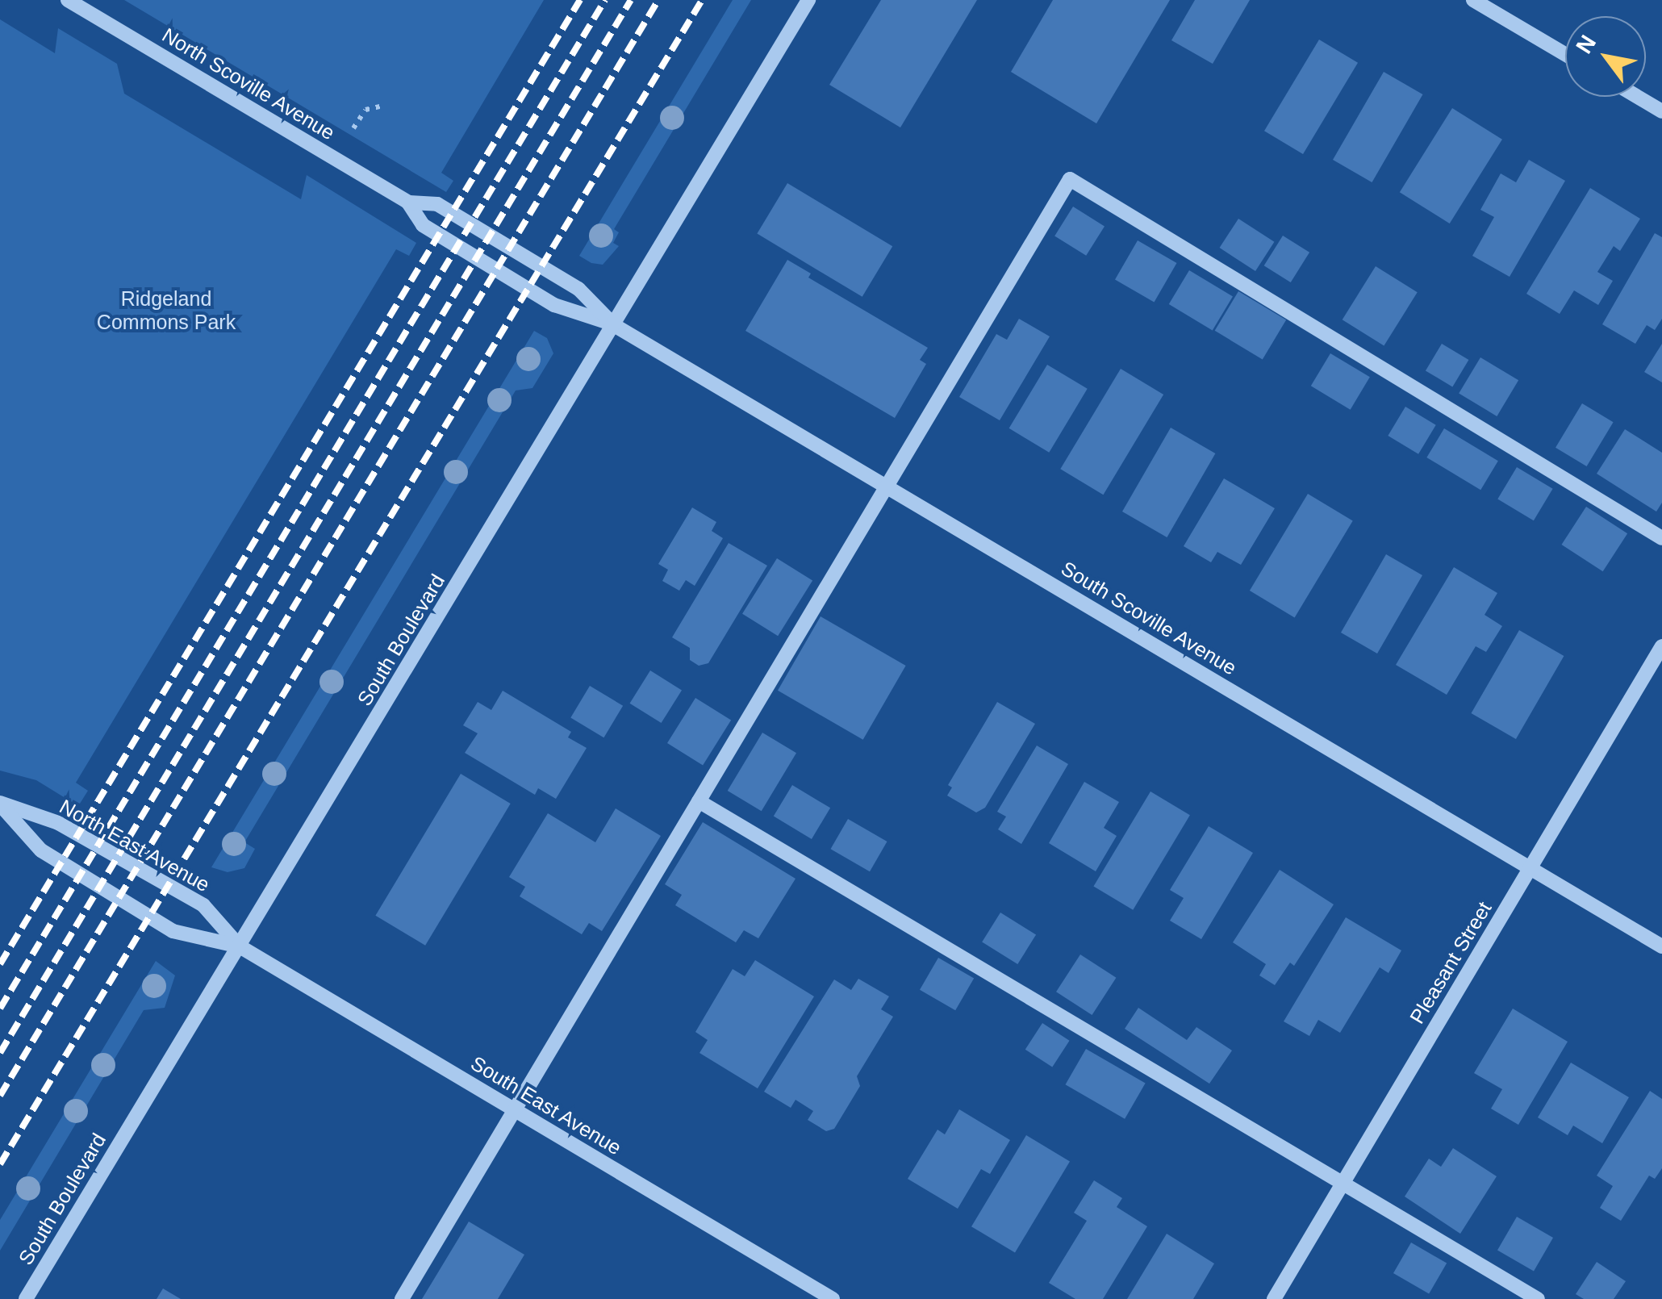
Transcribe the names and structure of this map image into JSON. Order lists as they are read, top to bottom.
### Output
{
  "streets": {
    "street": [
      "North Scoville Avenue",
      "South Scoville Avenue",
      "South Boulevard",
      "North East Avenue",
      "Pleasant Street",
      "South East Avenue"
    ]
  },
  "crossings": [
    ["North Scoville Avenue", "South Scoville Avenue"],
    ["North Scoville Avenue", "South Boulevard"],
    ["South Scoville Avenue", "South Boulevard"],
    ["South Scoville Avenue", "Pleasant Street"],
    ["South Boulevard", "North East Avenue"],
    ["South Boulevard", "South East Avenue"],
    ["North East Avenue", "South East Avenue"]
  ],
  "parks": ["Ridgeland Commons Park"],
  "north": "top left"
}
